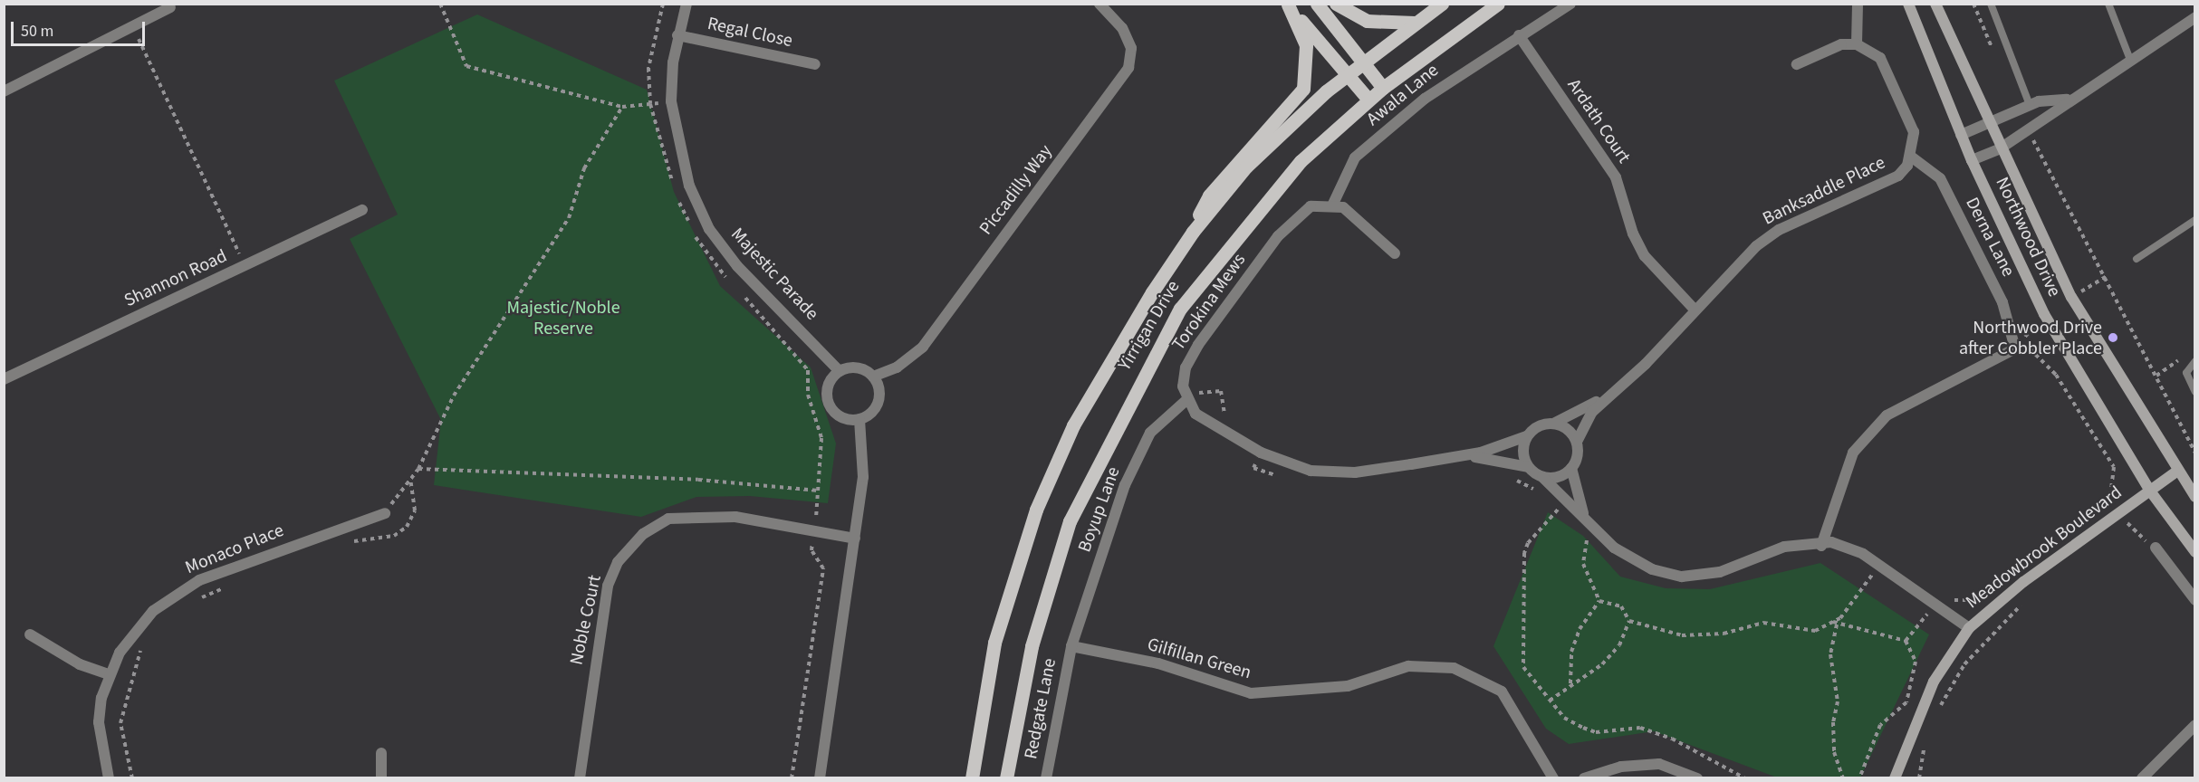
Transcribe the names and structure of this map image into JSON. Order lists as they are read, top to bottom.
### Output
{
  "streets": {
    "main road": ["Yirrigan Drive"],
    "street": [
      "Regal Close",
      "Awala Lane",
      "Ardath Court",
      "Piccadilly Way",
      "Banksaddle Place",
      "Derna Lane",
      "Northwood Drive",
      "Majestic Parade",
      "Shannon Road",
      "Torokina Mews",
      "Boyup Lane",
      "Meadowbrook Boulevard",
      "Monaco Place",
      "Noble Court",
      "Gilfillan Green",
      "Redgate Lane"
    ]
  },
  "crossings": [
    ["Regal Close", "Majestic Parade"],
    ["Awala Lane", "Ardath Court"],
    ["Awala Lane", "Torokina Mews"],
    ["Ardath Court", "Banksaddle Place"],
    ["Piccadilly Way", "Majestic Parade"],
    ["Banksaddle Place", "Derna Lane"],
    ["Northwood Drive", "Meadowbrook Boulevard"],
    ["Torokina Mews", "Boyup Lane"],
    ["Boyup Lane", "Gilfillan Green"],
    ["Boyup Lane", "Redgate Lane"],
    ["Gilfillan Green", "Redgate Lane"]
  ],
  "parks": ["Majestic/Noble Reserve"],
  "places": ["Northwood Drive after Cobbler Place"],
  "scale_bar": "50 m"
}
